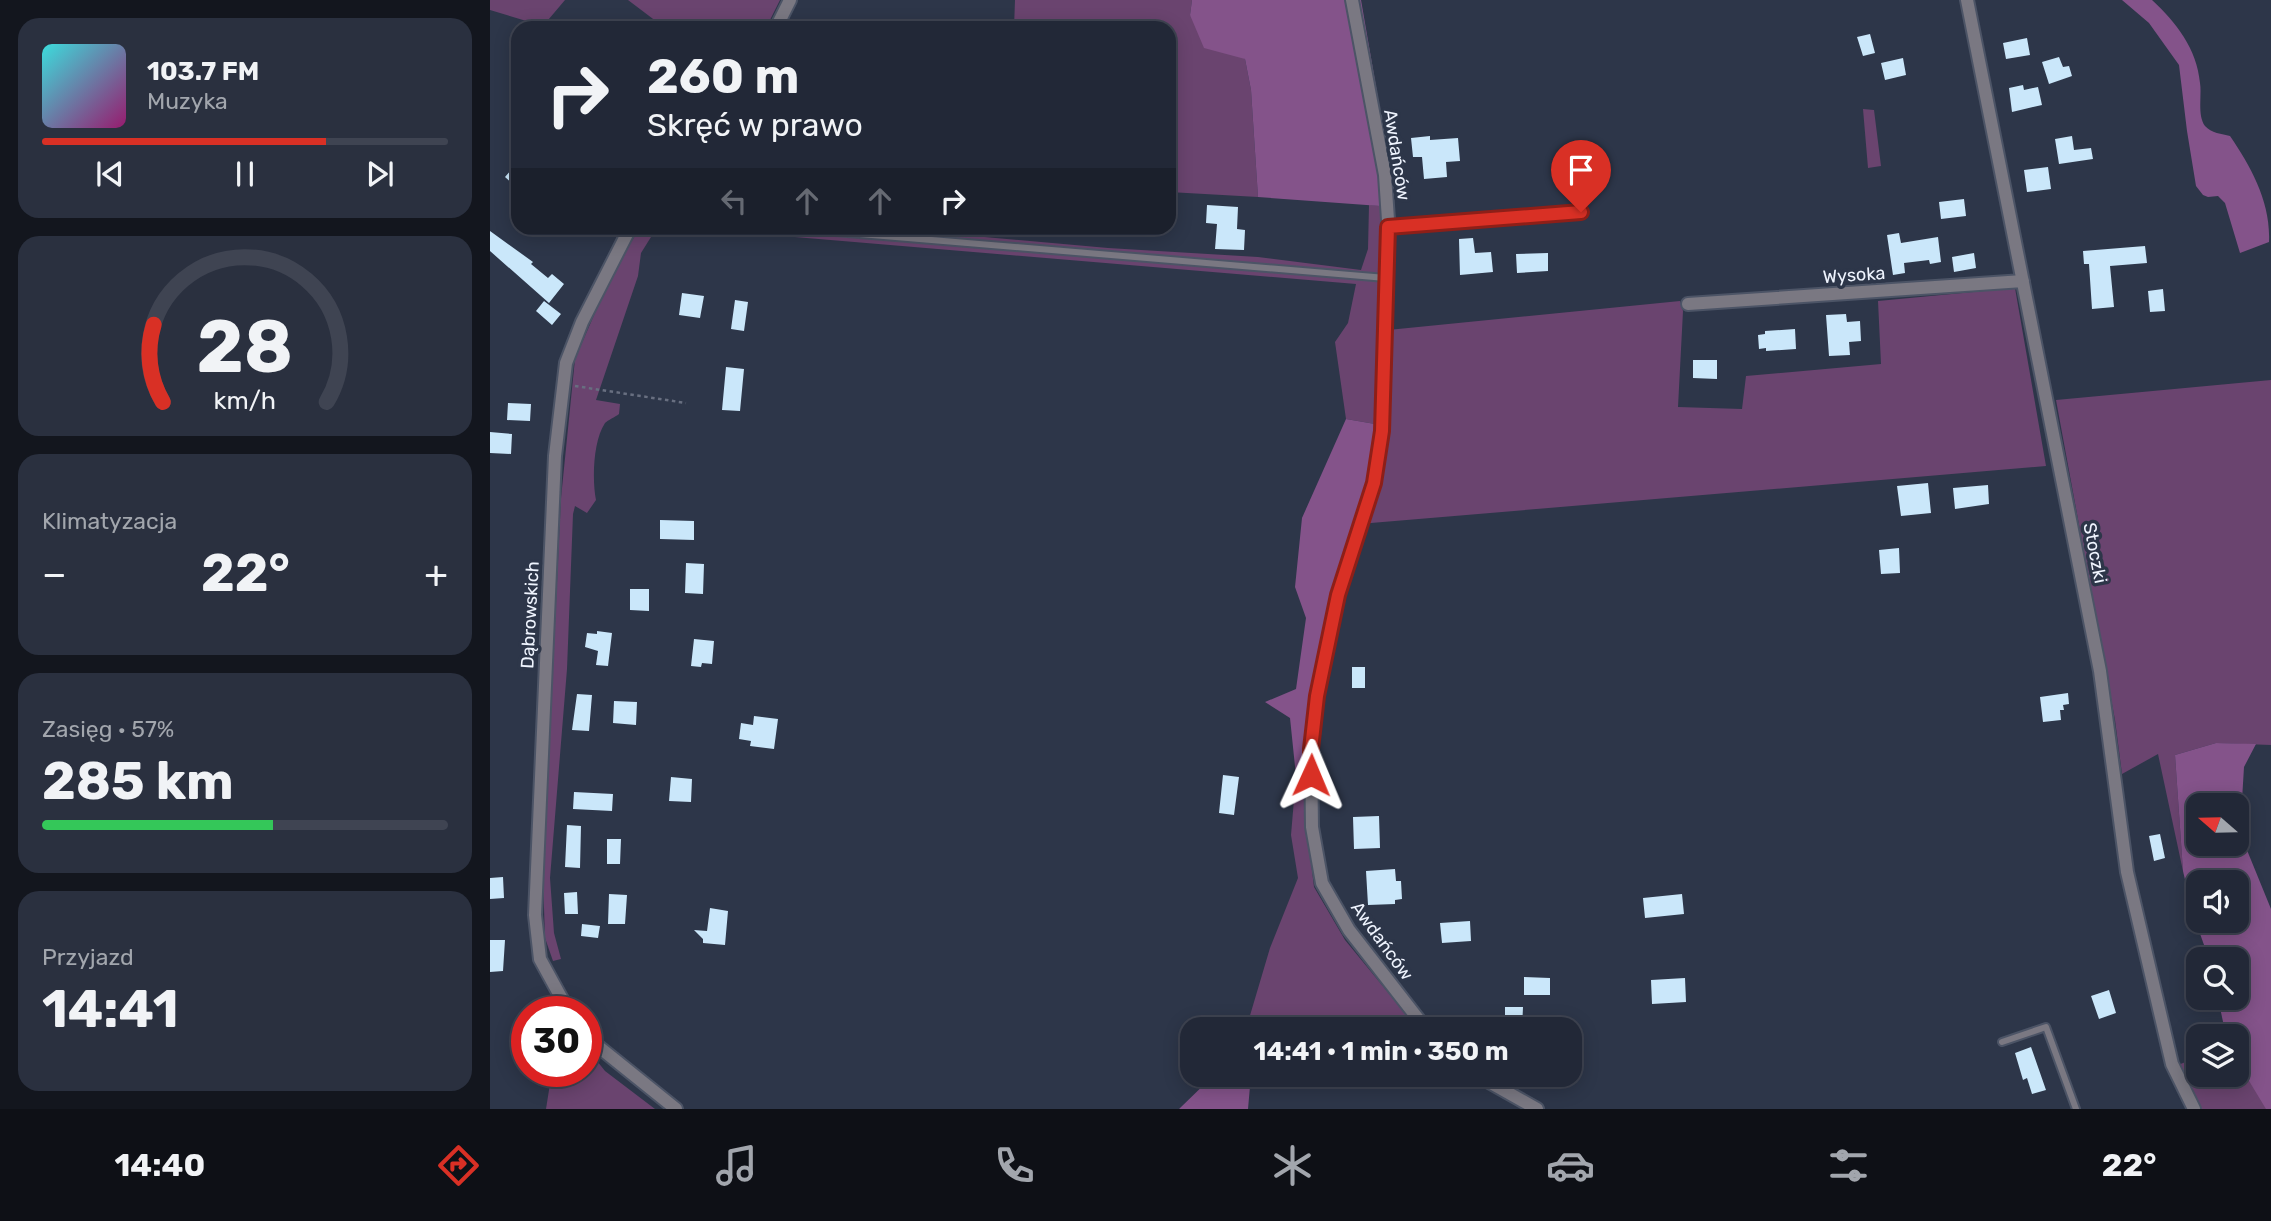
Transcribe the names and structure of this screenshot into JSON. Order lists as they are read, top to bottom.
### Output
{
  "streets": {
    "street": [
      "Awdańców",
      "Wysoka",
      "Stoczki",
      "Dąbrowskich"
    ]
  },
  "crossings": [
    ["Wysoka", "Stoczki"]
  ],
  "north": "left",
  "page": {
    "turn": ["260 m", "Skręć w prawo"],
    "song": ["103.7 FM", "Muzyka"],
    "tile": [
      "Klimatyzacja",
      ["Zasięg · 57%", "285 km"],
      ["Przyjazd", "14:41"]
    ],
    "heat": ["−", "22°", "+"],
    "limit": "30",
    "trip": "14:41 · 1 min · 350 m",
    "tabs": ["14:40", "22°"],
    "gauge": ["28", "km/h"]
  }
}
